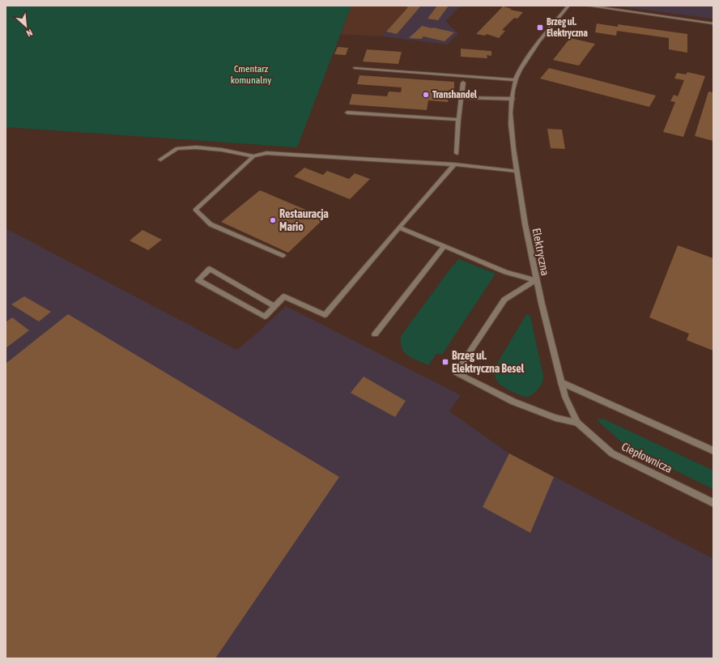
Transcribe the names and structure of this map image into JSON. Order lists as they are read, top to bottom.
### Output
{
  "streets": {
    "street": ["Elektryczna", "Ciepłownicza"]
  },
  "crossings": [
    ["Elektryczna", "Ciepłownicza"]
  ],
  "parks": ["Cmentarz komunalny"],
  "places": {
    "transit": ["Brzeg ul. Elektryczna", "Brzeg ul. Elektryczna Besel"],
    "other": ["Transhandel", "Restauracja Mario"]
  },
  "north": "bottom right"
}
